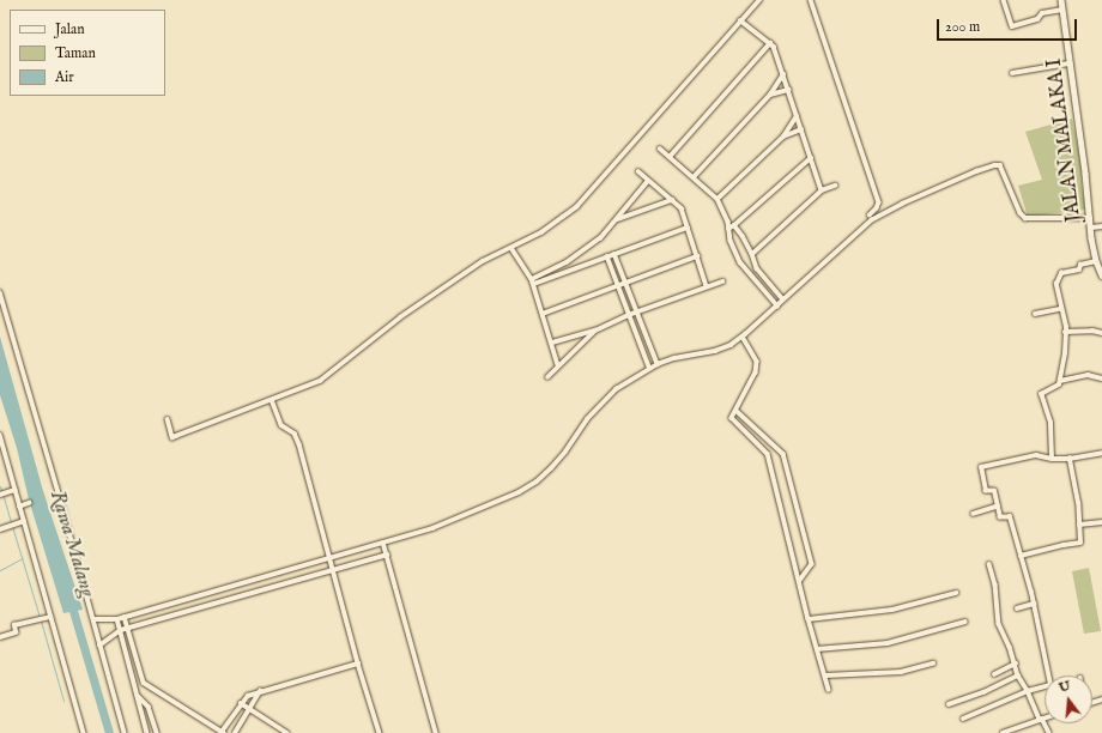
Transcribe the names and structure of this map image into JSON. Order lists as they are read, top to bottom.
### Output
{
  "streets": {
    "street": ["JALAN MALAKA I"]
  },
  "water": ["Rawa Malang"],
  "legend": ["Jalan", "Taman", "Air"],
  "scale_bar": "200 m",
  "north": "top"
}
